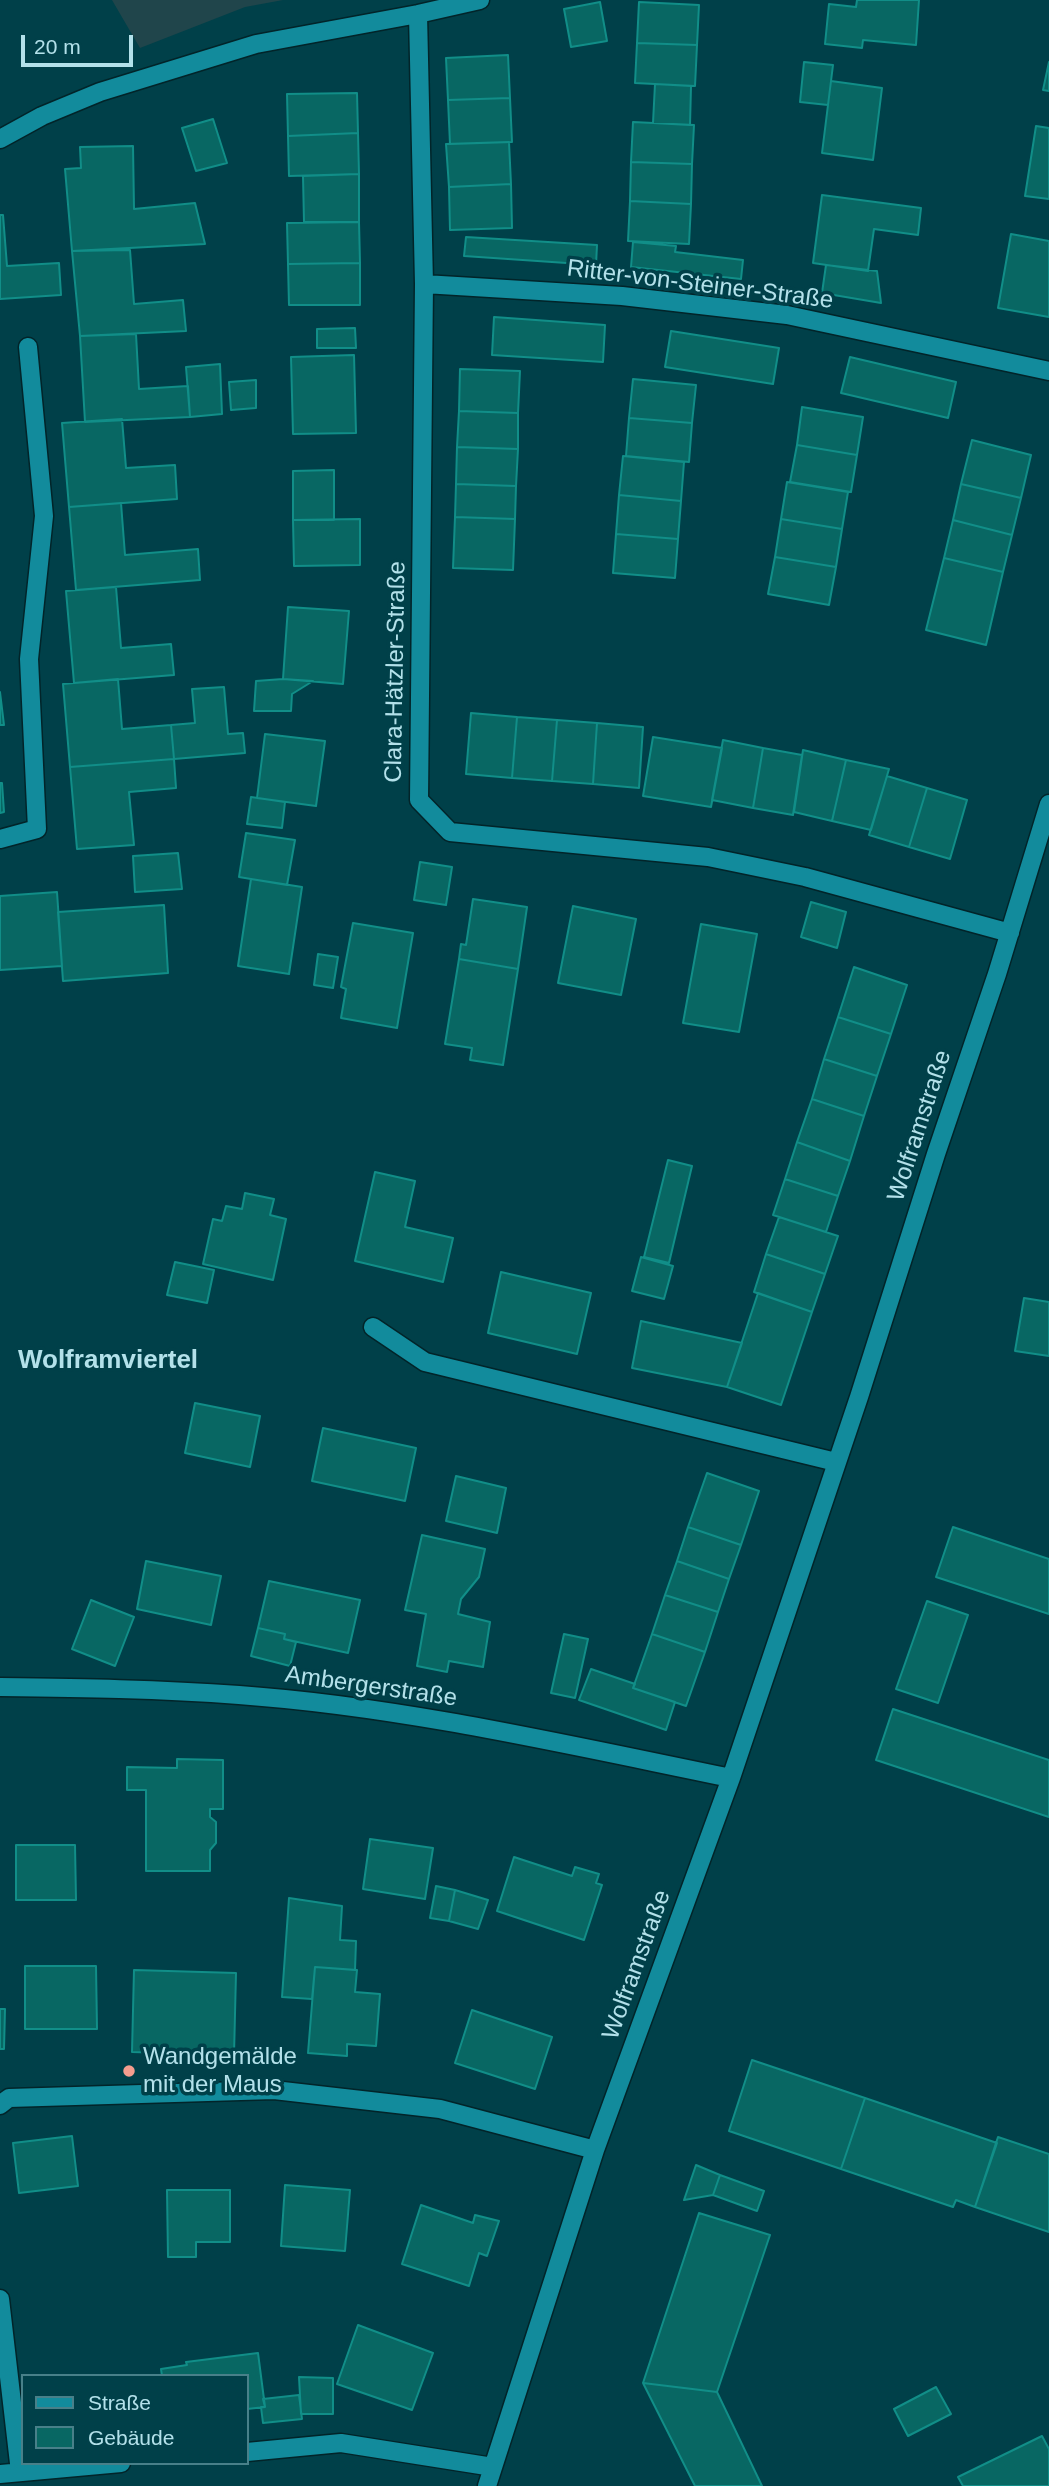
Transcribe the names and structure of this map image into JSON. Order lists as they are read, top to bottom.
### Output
{
  "streets": {
    "street": [
      "Ritter-von-Steiner-Straße",
      "Clara-Hätzler-Straße",
      "Wolframstraße",
      "Ambergerstraße"
    ]
  },
  "crossings": [
    ["Ritter-von-Steiner-Straße", "Clara-Hätzler-Straße"],
    ["Clara-Hätzler-Straße", "Wolframstraße"],
    ["Wolframstraße", "Ambergerstraße"]
  ],
  "districts": ["Wolframviertel"],
  "places": ["Wandgemälde mit der Maus"],
  "legend": ["Straße", "Gebäude"],
  "scale_bar": "20 m"
}
